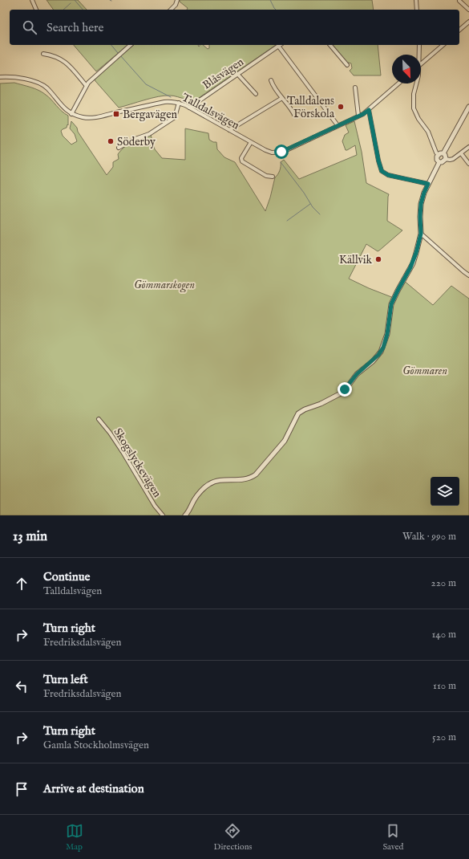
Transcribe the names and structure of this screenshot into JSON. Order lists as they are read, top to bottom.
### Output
{
  "streets": {
    "street": ["Blåsvägen", "Talldalsvägen", "Skogslyckevägen"]
  },
  "crossings": [
    ["Blåsvägen", "Talldalsvägen"]
  ],
  "parks": ["Gömmarskogen", "Gömmaren"],
  "places": {
    "other": ["Talldalens Förskola", "Söderby", "Källvik"],
    "transit": ["Bergavägen"]
  },
  "north": "bottom right",
  "page": {
    "search": "Search here",
    "heading": ["13 min", "Walk · 990 m"],
    "list": [
      ["Continue", "Talldalsvägen", "220 m"],
      ["Turn right", "Fredriksdalsvägen", "140 m"],
      ["Turn left", "Fredriksdalsvägen", "110 m"],
      ["Turn right", "Gamla Stockholmsvägen", "520 m"],
      "Arrive at destination"
    ],
    "nav": ["Map", "Directions", "Saved"]
  }
}
